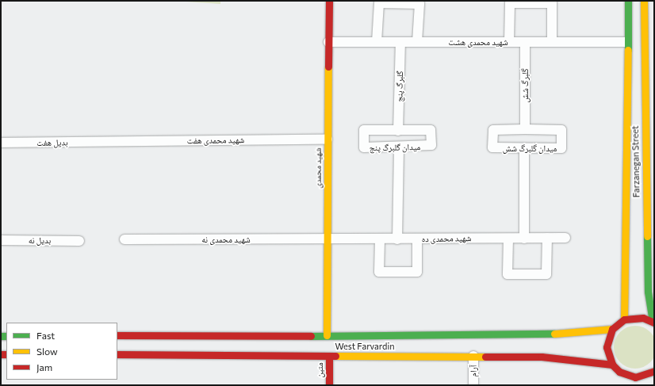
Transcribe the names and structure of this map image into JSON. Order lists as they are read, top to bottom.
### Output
{
  "streets": {
    "main road": [
      "Farzanegan Street",
      "شهید محمدی",
      "West Farvardin",
      "متین"
    ],
    "street": [
      "شهید محمدی هشت",
      "گلبرگ شش",
      "گلبرگ پنج",
      "شهید محمدی هفت",
      "بدیل هفت",
      "میدان گلبرگ پنج",
      "میدان گلبرگ شش",
      "شهید محمدی ده",
      "شهید محمدی نه",
      "بدیل نه",
      "آرام"
    ]
  },
  "crossings": [
    ["شهید محمدی هشت", "گلبرگ شش"],
    ["شهید محمدی هشت", "گلبرگ پنج"],
    ["شهید محمدی هشت", "Farzanegan Street"],
    ["شهید محمدی هشت", "شهید محمدی"],
    ["گلبرگ شش", "میدان گلبرگ شش"],
    ["گلبرگ پنج", "میدان گلبرگ پنج"],
    ["شهید محمدی هفت", "بدیل هفت"],
    ["شهید محمدی هفت", "شهید محمدی"],
    ["شهید محمدی", "شهید محمدی ده"],
    ["شهید محمدی", "شهید محمدی نه"],
    ["شهید محمدی", "West Farvardin"],
    ["شهید محمدی ده", "شهید محمدی نه"],
    ["West Farvardin", "متین"],
    ["West Farvardin", "آرام"]
  ],
  "legend": ["Fast", "Slow", "Jam"]
}
